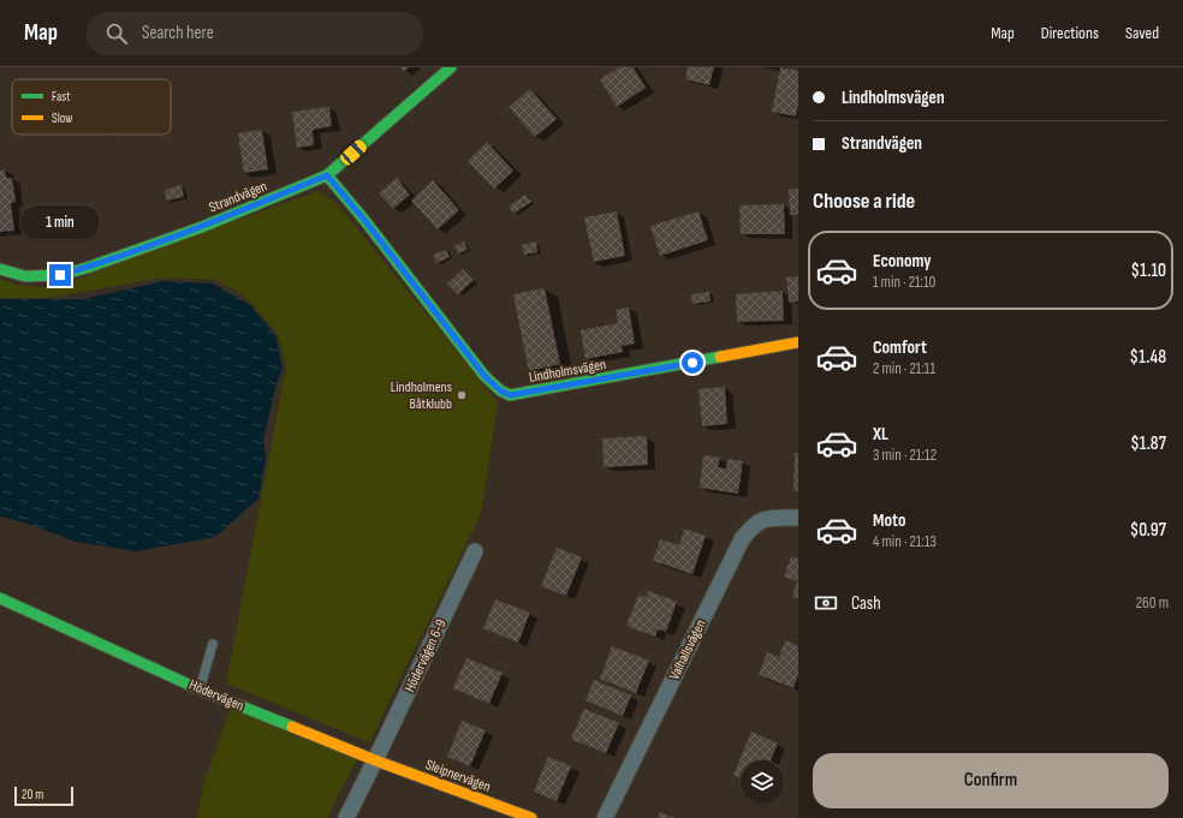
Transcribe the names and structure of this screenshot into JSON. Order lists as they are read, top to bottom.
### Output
{
  "streets": {
    "street": [
      "Strandvägen",
      "Lindholmsvägen",
      "Valhallsvägen",
      "Hödervägen 6-9",
      "Hödervägen",
      "Sleipnervägen"
    ]
  },
  "crossings": [
    ["Strandvägen", "Lindholmsvägen"],
    ["Hödervägen 6-9", "Hödervägen"],
    ["Hödervägen 6-9", "Sleipnervägen"],
    ["Hödervägen", "Sleipnervägen"]
  ],
  "places": ["Lindholmens Båtklubb"],
  "legend": ["Fast", "Slow"],
  "scale_bar": "20 m",
  "page": {
    "header": "Map",
    "search": "Search here",
    "nav": ["Map", "Directions", "Saved"],
    "banner": ["Lindholmsvägen", "Strandvägen"],
    "heading": "Choose a ride",
    "bubble": "1 min",
    "list": [
      {
        "name": "Economy",
        "note": "1 min · 21:10",
        "value": "$1.10"
      },
      {
        "name": "Comfort",
        "note": "2 min · 21:11",
        "value": "$1.48"
      },
      {
        "name": "XL",
        "note": "3 min · 21:12",
        "value": "$1.87"
      },
      {
        "name": "Moto",
        "note": "4 min · 21:13",
        "value": "$0.97"
      }
    ],
    "pay": ["Cash", "260 m"],
    "buttons": "Confirm",
    "scale": "20 m"
  }
}
